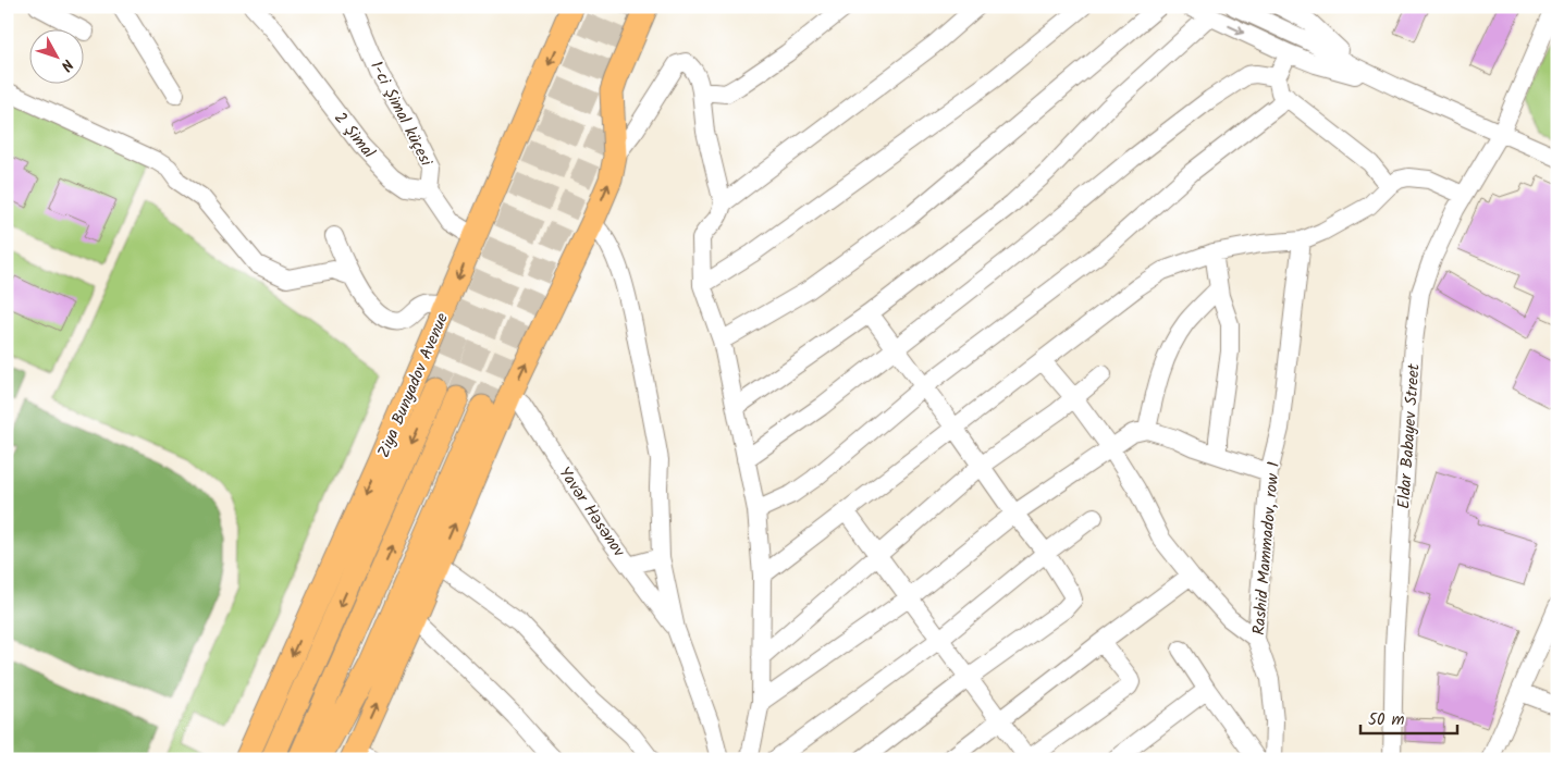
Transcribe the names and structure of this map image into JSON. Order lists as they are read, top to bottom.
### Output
{
  "streets": {
    "main road": ["Ziya Bunyadov Avenue"],
    "street": [
      "1-ci Şimal küçesi",
      "2 Şimal",
      "Eldar Babayev Street",
      "Yavər Həsənov",
      "Rashid Mammadov, row 1"
    ]
  },
  "crossings": [
    ["1-ci Şimal küçesi", "2 Şimal"]
  ],
  "scale_bar": "50 m",
  "north": "bottom right"
}
